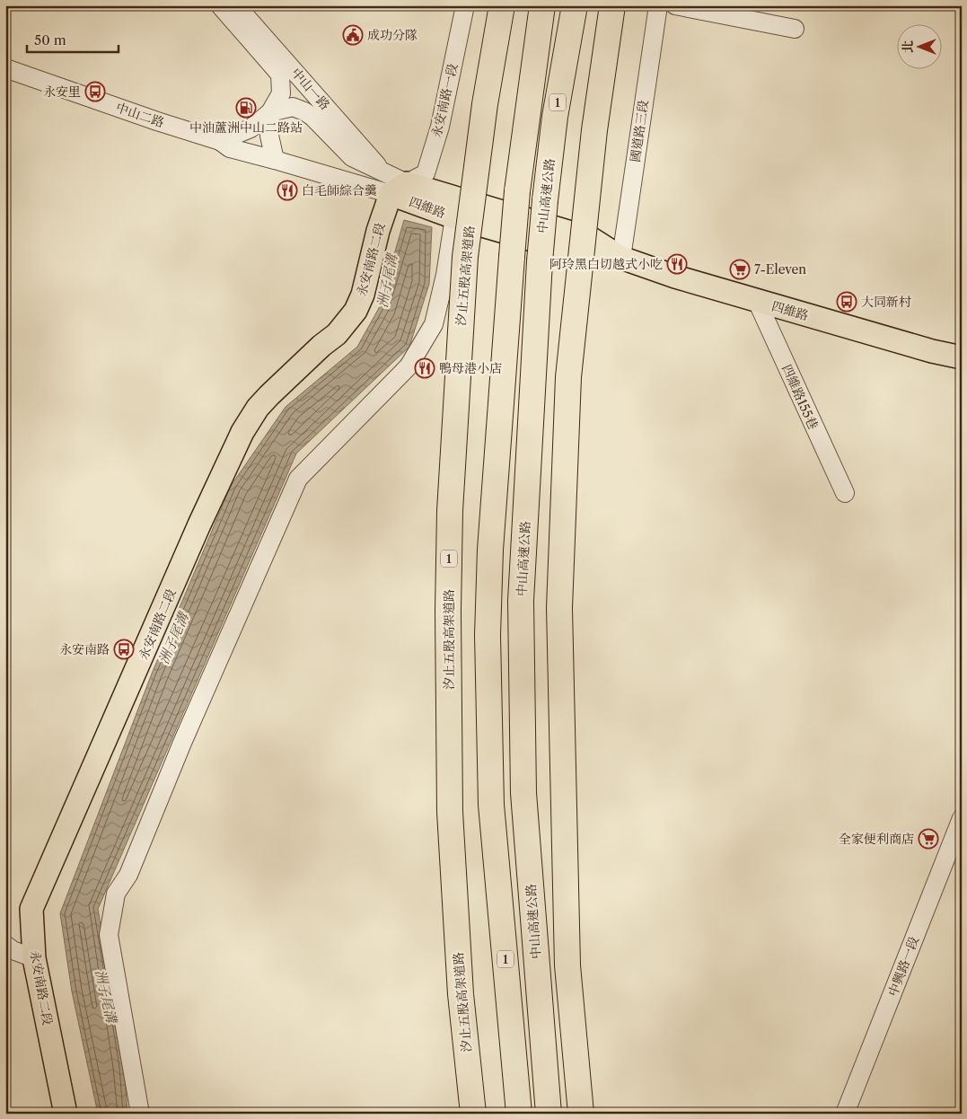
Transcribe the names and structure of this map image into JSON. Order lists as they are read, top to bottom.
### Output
{
  "streets": {
    "highway": ["1", "中山高速公路", "汐止五股高架道路"],
    "main road": ["四維路", "永安南路二段"],
    "street": [
      "中山一路",
      "永安南路一段",
      "中山二路",
      "國道路三段",
      "四維路155巷",
      "中興路一段"
    ]
  },
  "crossings": [
    ["中山一路", "永安南路一段"],
    ["中山一路", "中山二路"],
    ["中山一路", "四維路"],
    ["中山一路", "永安南路二段"],
    ["永安南路一段", "中山二路"],
    ["永安南路一段", "四維路"],
    ["永安南路一段", "永安南路二段"],
    ["中山二路", "四維路"],
    ["中山二路", "永安南路二段"],
    ["國道路三段", "四維路"],
    ["四維路", "永安南路二段"],
    ["四維路", "四維路155巷"]
  ],
  "water": ["洲子尾溝"],
  "places": {
    "public building": ["成功分隊"],
    "bus stop": ["永安里", "大同新村", "永安南路"],
    "fuel station": ["中油蘆洲中山二路站"],
    "restaurant": ["白毛師綜合羹", "阿玲黑白切越式小吃", "鴨母港小店"],
    "supermarket": ["7-Eleven", "全家便利商店"]
  },
  "scale_bar": "50 m",
  "north": "left"
}
